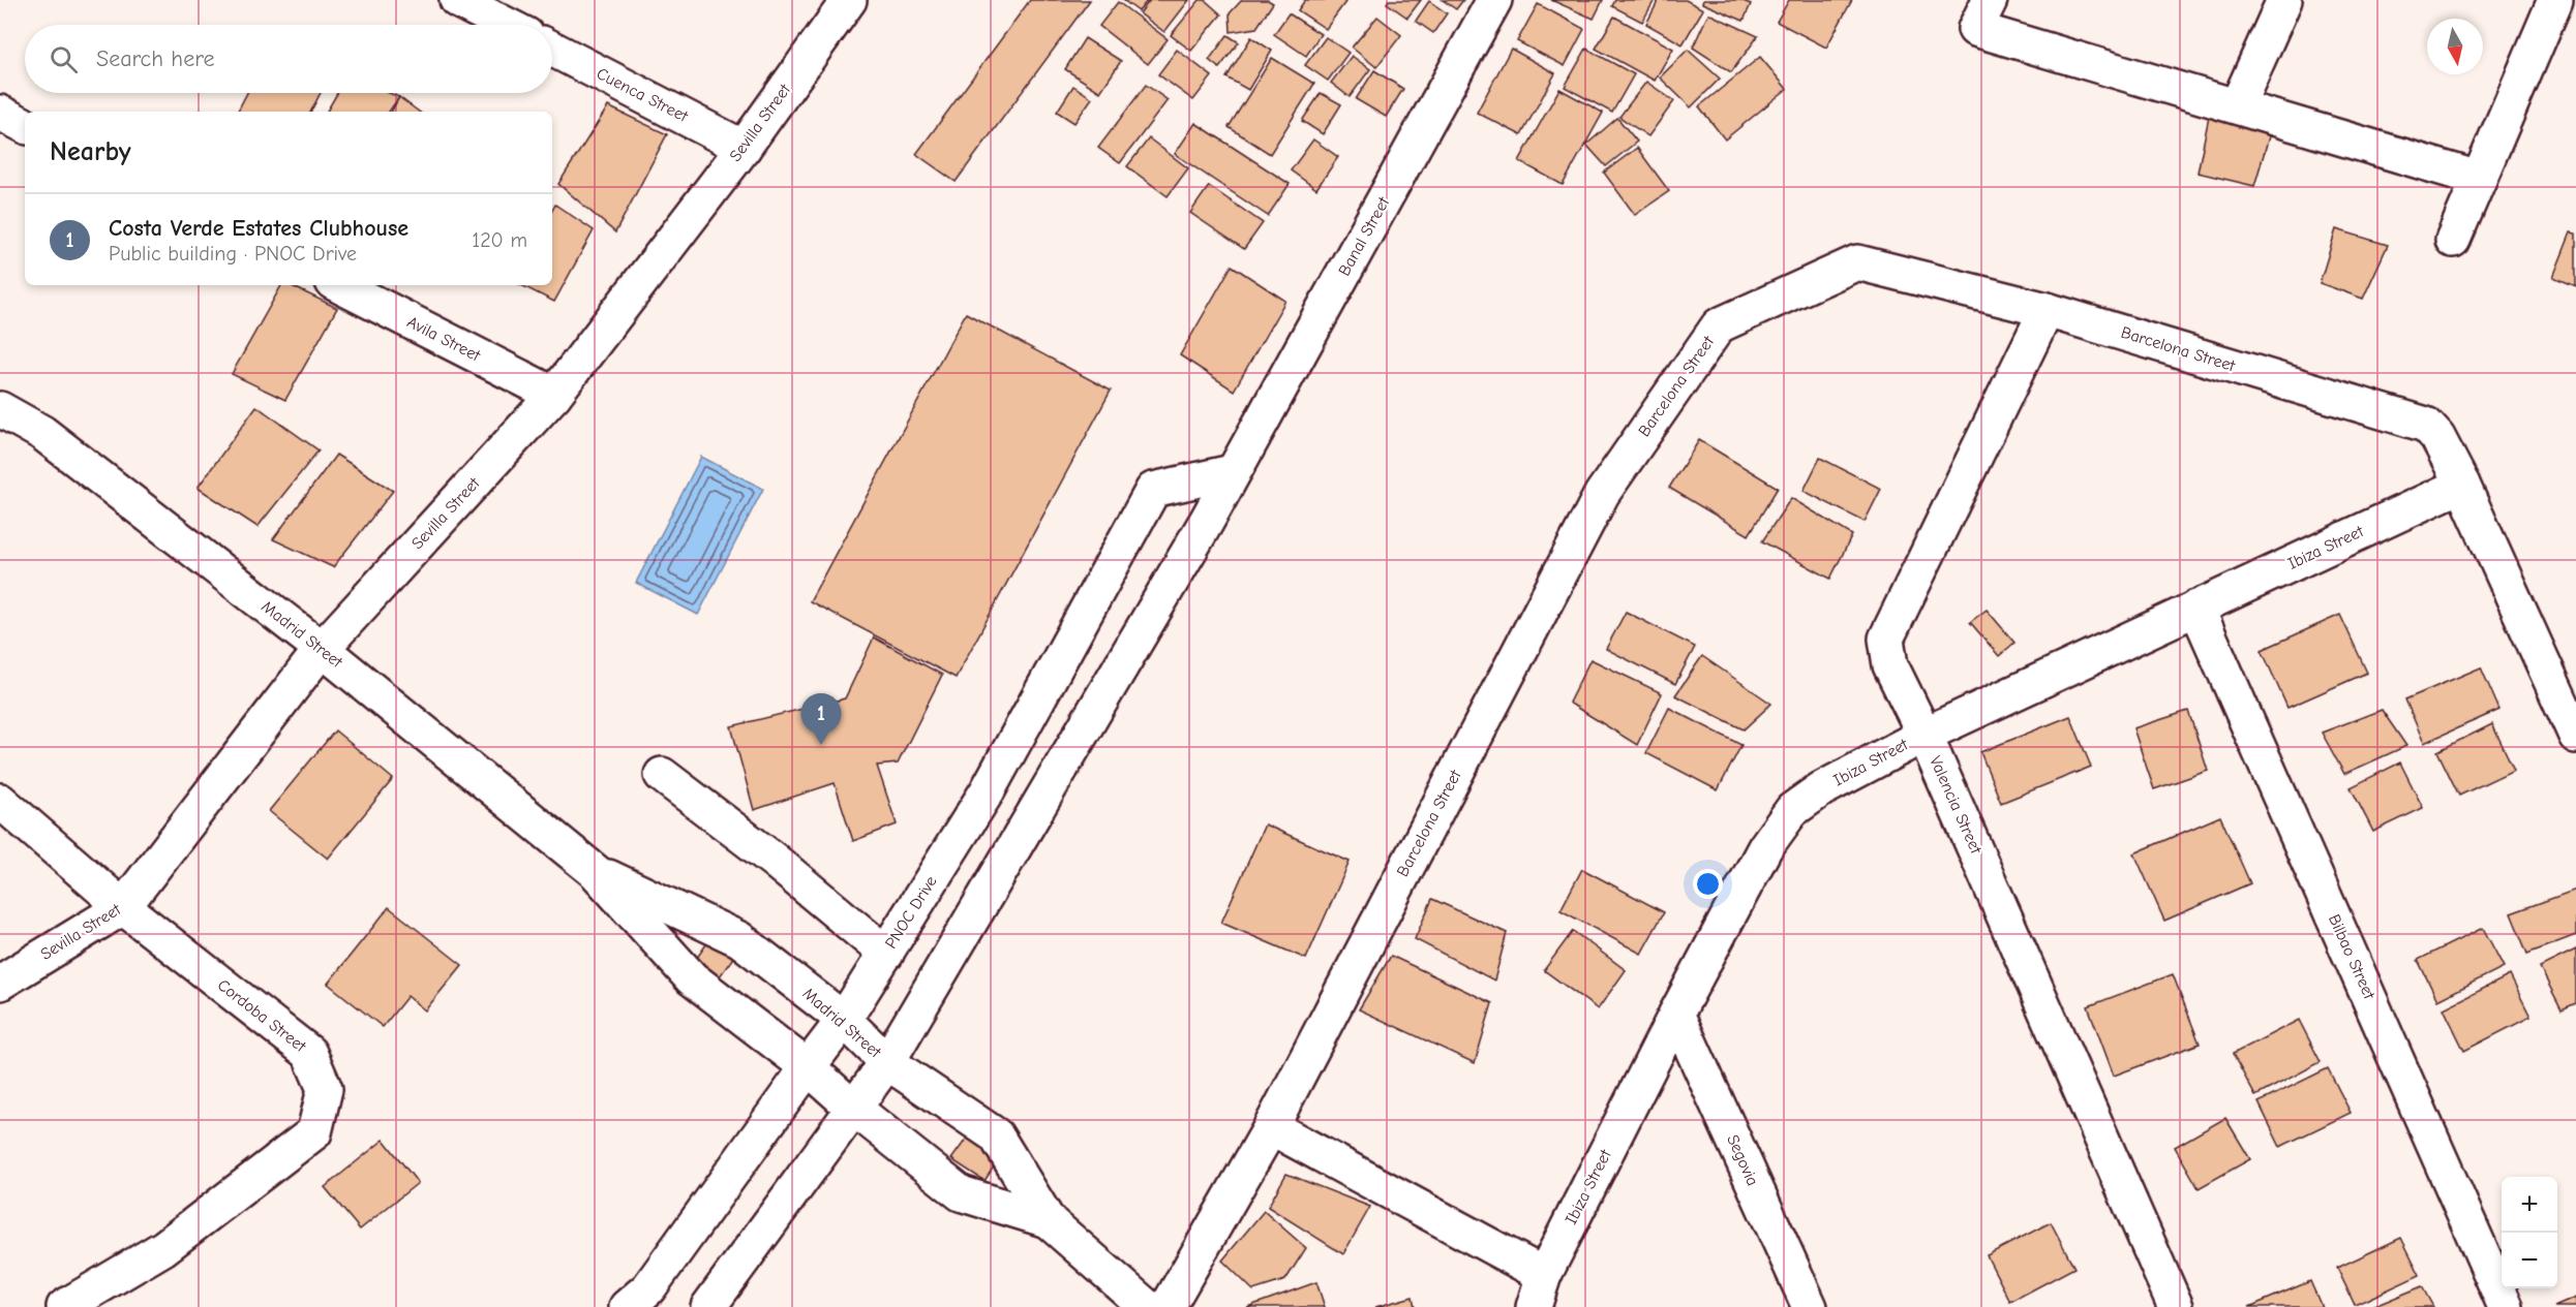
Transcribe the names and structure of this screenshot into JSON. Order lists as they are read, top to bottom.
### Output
{
  "streets": {
    "street": [
      "Cuenca Street",
      "Sevilla Street",
      "Banal Street",
      "Avila Street",
      "Barcelona Street",
      "Ibiza Street",
      "Madrid Street",
      "Valencia Street",
      "PNOC Drive",
      "Bilbao Street",
      "Cordoba Street",
      "Segovia"
    ]
  },
  "crossings": [
    ["Cuenca Street", "Sevilla Street"],
    ["Sevilla Street", "Avila Street"],
    ["Sevilla Street", "Madrid Street"],
    ["Sevilla Street", "Cordoba Street"],
    ["Barcelona Street", "Ibiza Street"],
    ["Barcelona Street", "Valencia Street"],
    ["Ibiza Street", "Valencia Street"],
    ["Ibiza Street", "Bilbao Street"],
    ["Ibiza Street", "Segovia"],
    ["Madrid Street", "PNOC Drive"]
  ],
  "north": "bottom",
  "page": {
    "search": "Search here",
    "heading": "Nearby",
    "list": [
      {
        "mark": "1",
        "name": "Costa Verde Estates Clubhouse",
        "note": "Public building · PNOC Drive",
        "value": "120 m"
      }
    ],
    "pins": "1",
    "map_buttons": ["+", "−"]
  }
}
